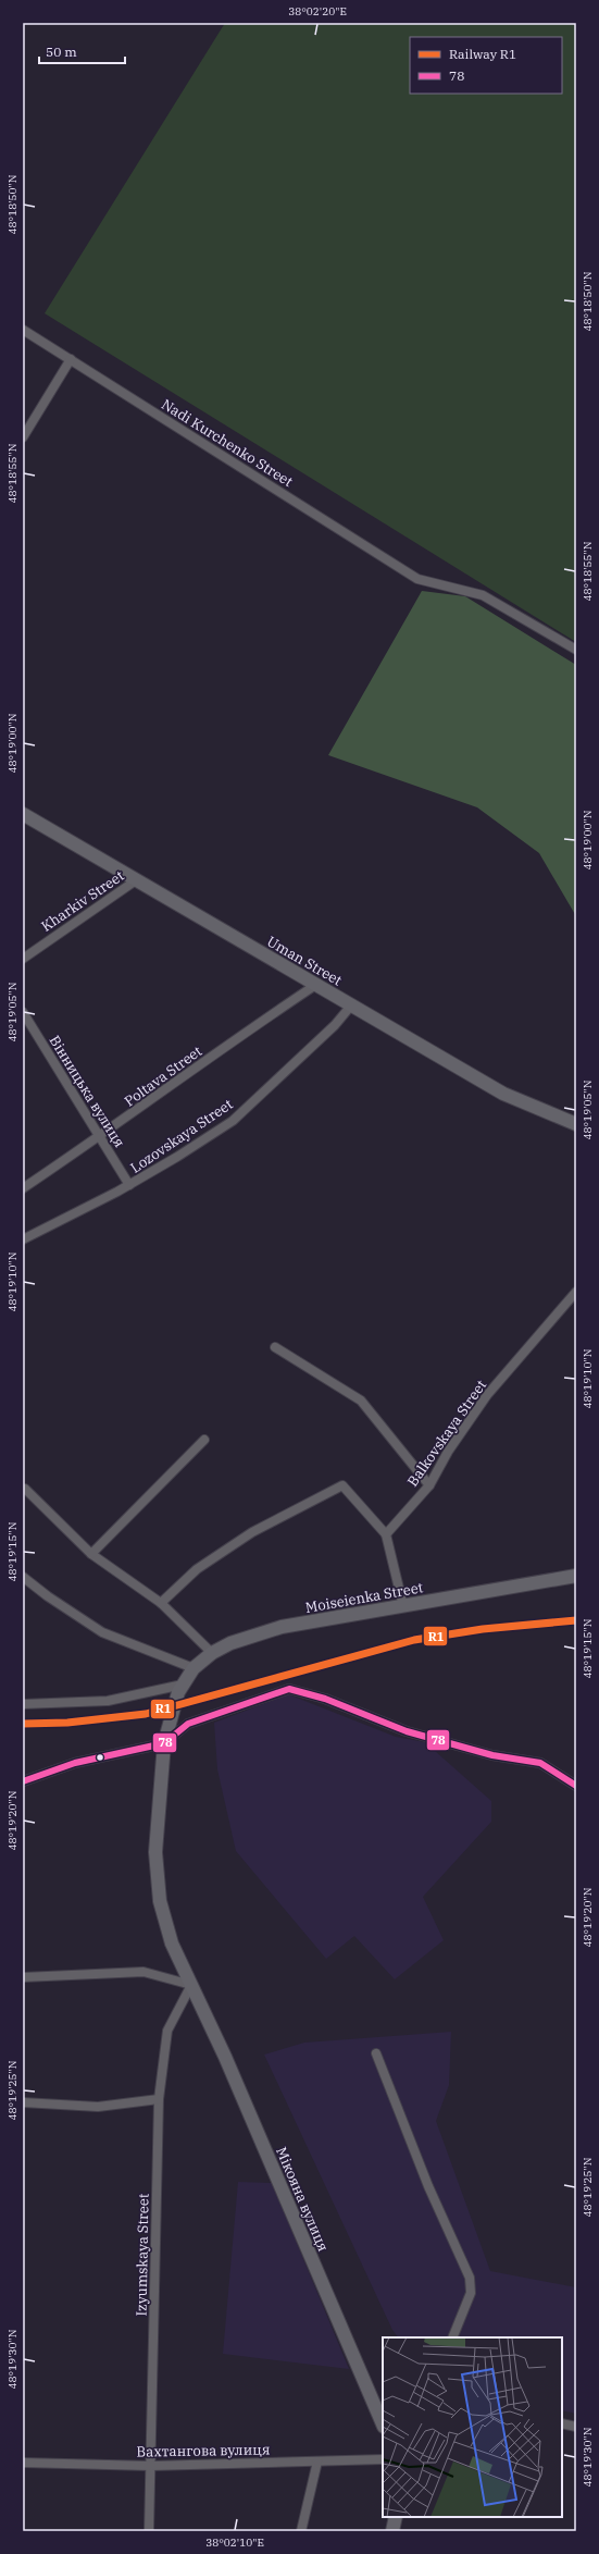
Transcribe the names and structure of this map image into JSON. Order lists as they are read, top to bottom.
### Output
{
  "streets": {
    "street": [
      "Nadi Kurchenko Street",
      "Kharkiv Street",
      "Uman Street",
      "Poltava Street",
      "Вінницька вулиця",
      "Lozovskaya Street",
      "Balkovskaya Street",
      "Moiseienka Street",
      "Мікояна вулиця",
      "Izyumskaya Street",
      "Вахтангова вулиця"
    ]
  },
  "crossings": [
    ["Kharkiv Street", "Uman Street"],
    ["Uman Street", "Poltava Street"],
    ["Uman Street", "Lozovskaya Street"],
    ["Poltava Street", "Вінницька вулиця"],
    ["Вінницька вулиця", "Lozovskaya Street"],
    ["Moiseienka Street", "Мікояна вулиця"],
    ["Мікояна вулиця", "Izyumskaya Street"],
    ["Izyumskaya Street", "Вахтангова вулиця"]
  ],
  "lines": ["rail line R1", "transit line 78"],
  "legend": ["Railway R1", "78"],
  "scale_bar": "50 m",
  "coordinates": [
    "38°02'20\"E",
    "48°18'50\"N",
    "48°18'55\"N",
    "48°19'00\"N",
    "48°19'05\"N",
    "48°19'10\"N",
    "48°19'15\"N",
    "48°19'20\"N",
    "48°19'25\"N",
    "48°19'30\"N",
    "38°02'10\"E"
  ]
}
